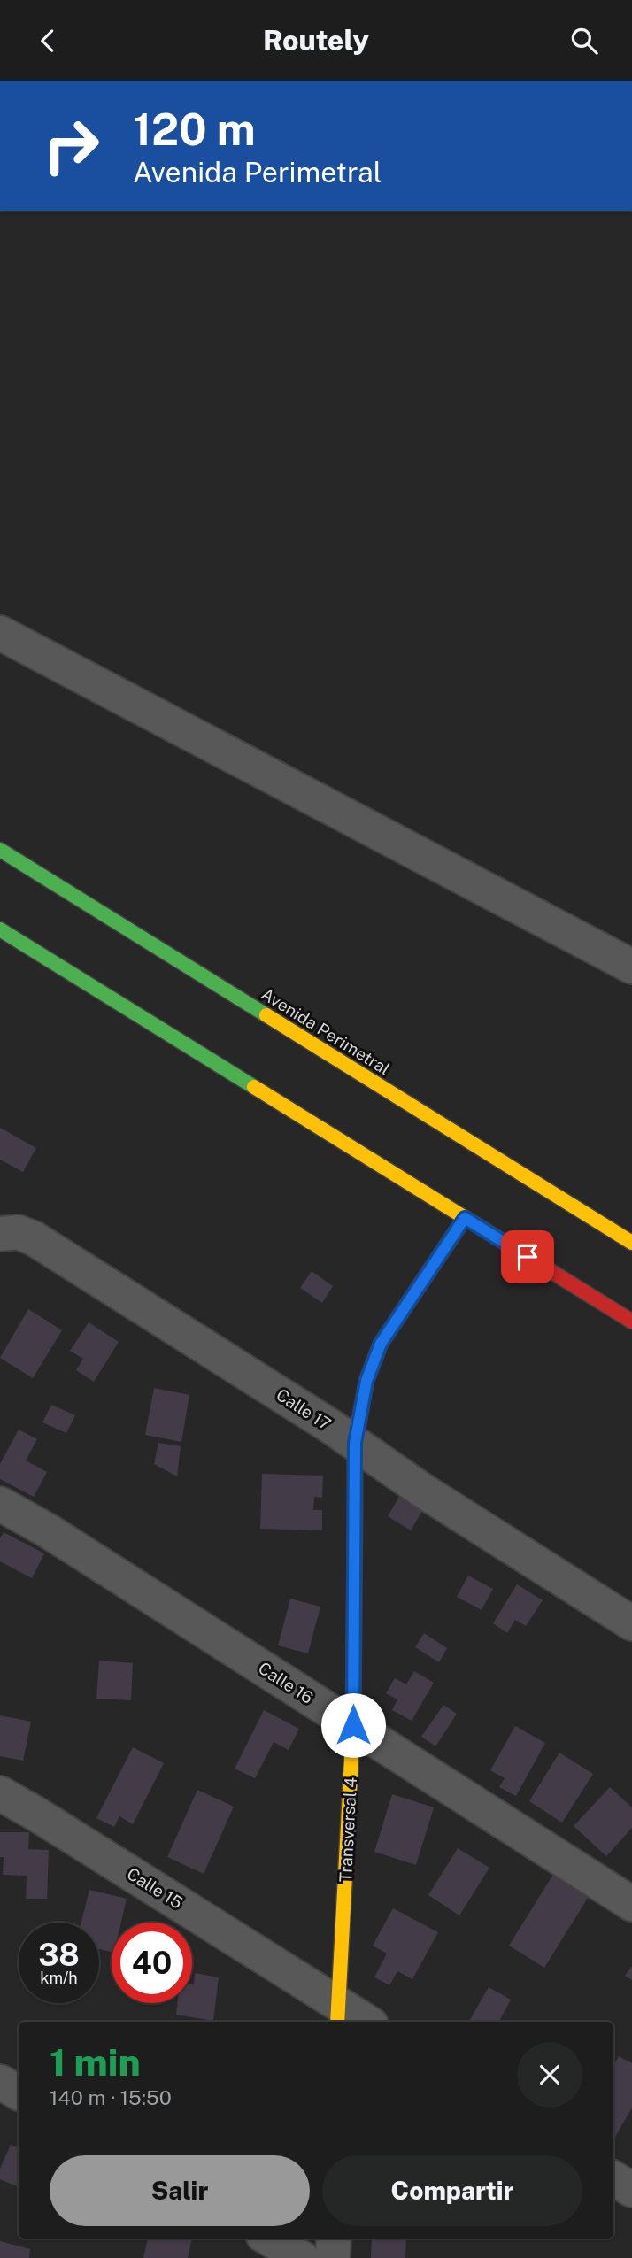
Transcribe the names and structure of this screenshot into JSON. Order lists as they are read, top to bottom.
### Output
{
  "streets": {
    "main road": ["Avenida Perimetral", "Transversal 4"],
    "street": ["Calle 17", "Calle 16", "Calle 15"]
  },
  "crossings": [
    ["Calle 17", "Transversal 4"],
    ["Calle 16", "Transversal 4"],
    ["Transversal 4", "Calle 15"]
  ],
  "page": {
    "header": "Routely",
    "turn": ["120 m", "Avenida Perimetral"],
    "speed": "38 km/h",
    "limit": "40",
    "heading": ["1 min", "140 m · 15:50"],
    "buttons": ["Salir", "Compartir"]
  }
}
